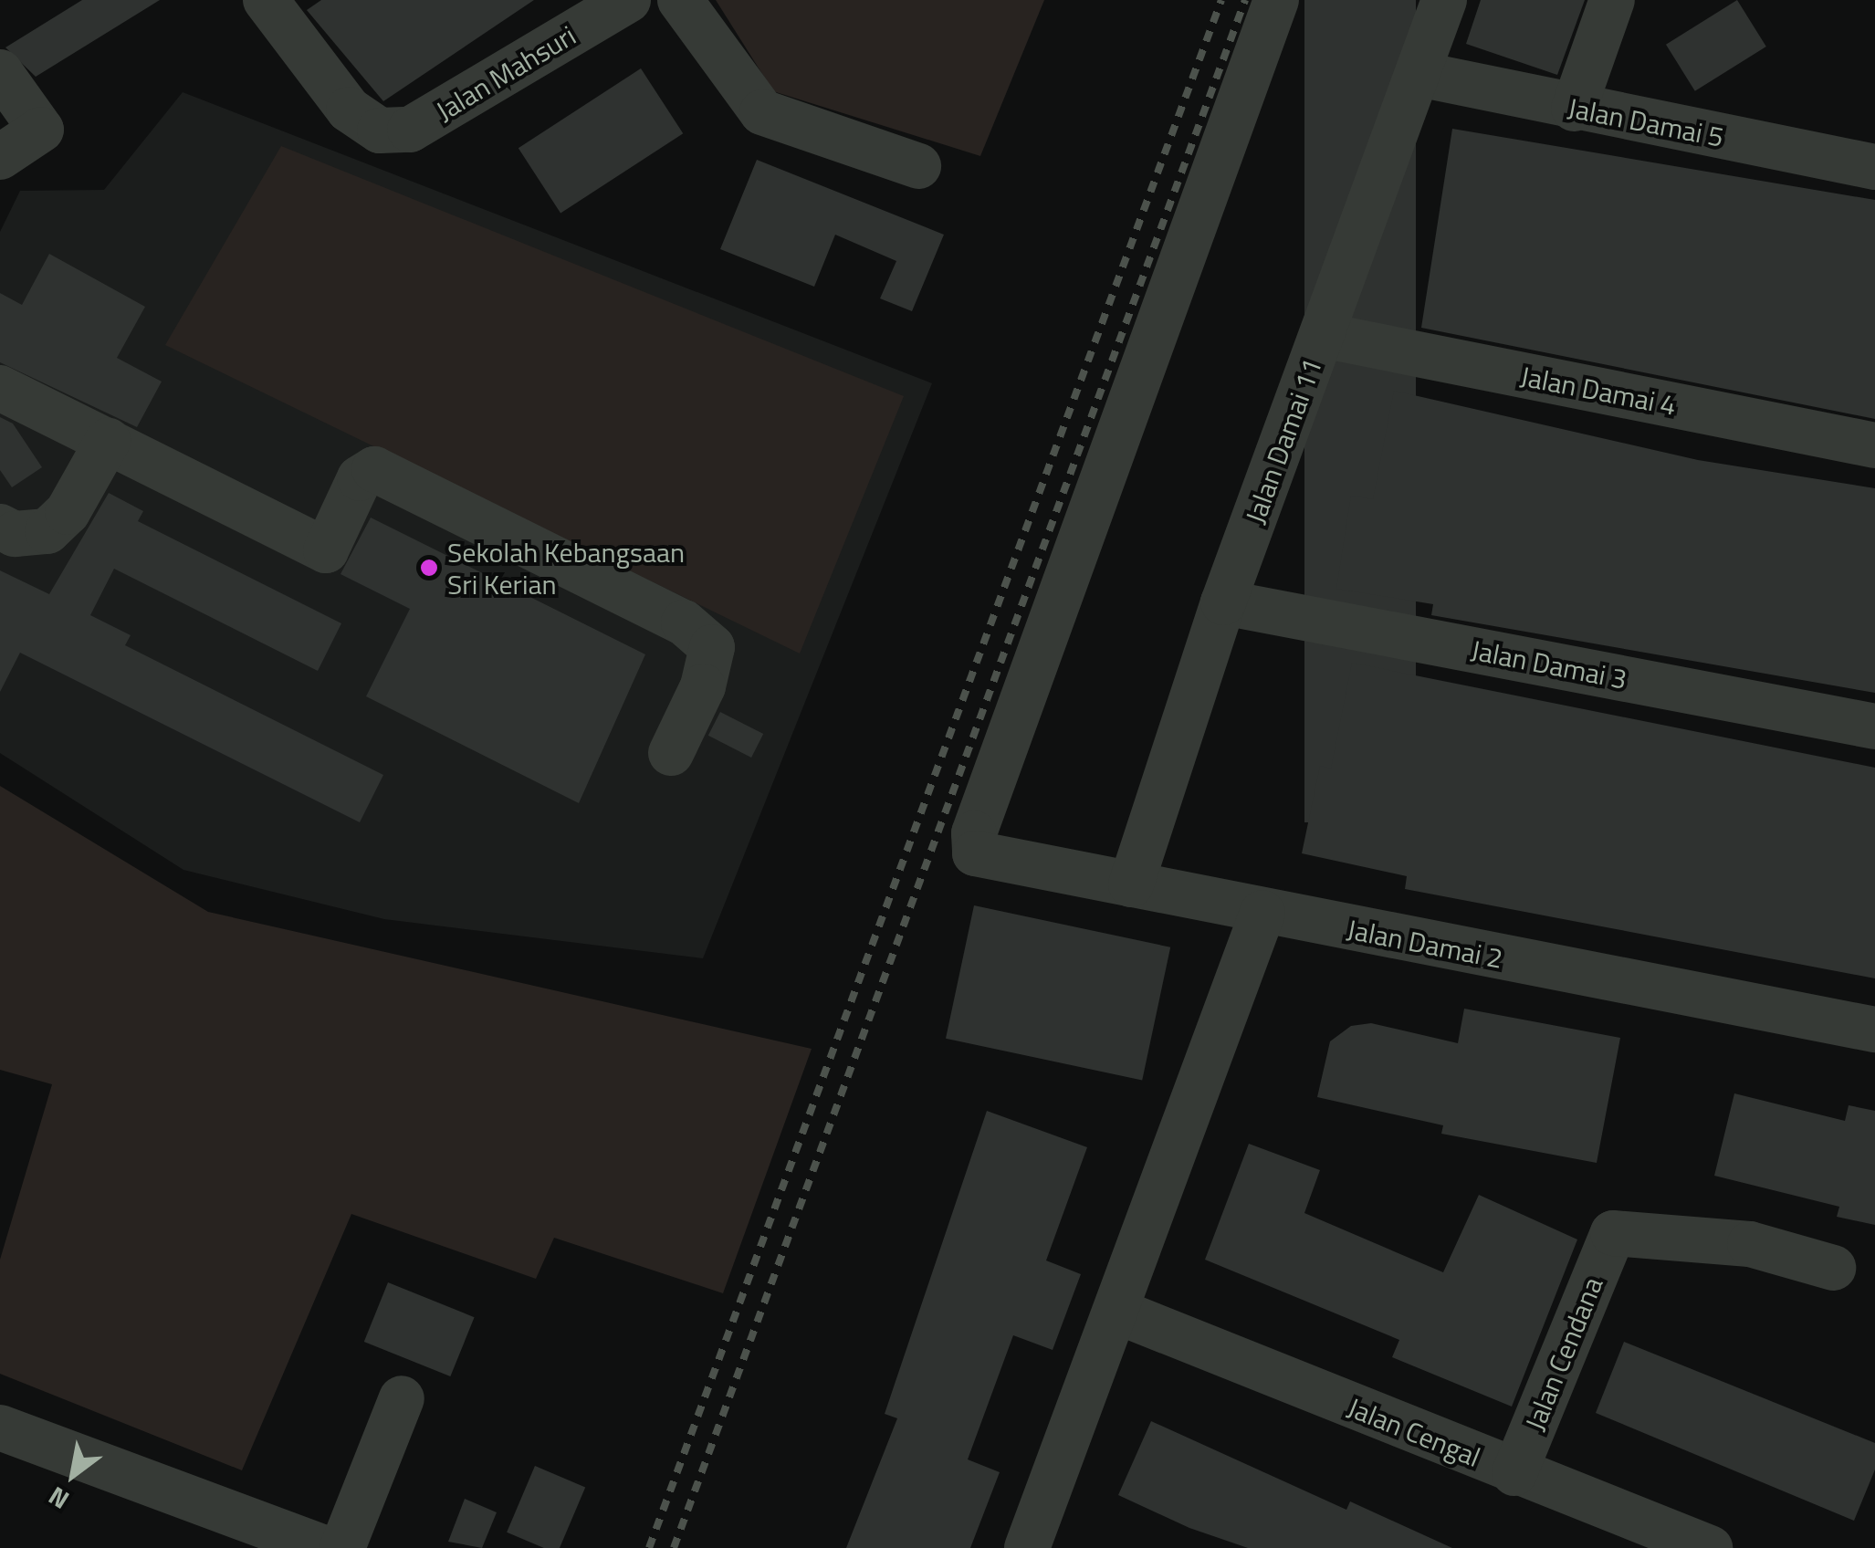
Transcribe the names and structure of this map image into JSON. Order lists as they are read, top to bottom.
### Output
{
  "streets": {
    "street": [
      "Jalan Mahsuri",
      "Jalan Damai 5",
      "Jalan Damai 4",
      "Jalan Damai 11",
      "Jalan Damai 3",
      "Jalan Damai 2",
      "Jalan Cendana",
      "Jalan Cengal"
    ]
  },
  "crossings": [
    ["Jalan Damai 5", "Jalan Damai 11"],
    ["Jalan Damai 4", "Jalan Damai 11"],
    ["Jalan Damai 11", "Jalan Damai 3"],
    ["Jalan Damai 11", "Jalan Damai 2"],
    ["Jalan Cendana", "Jalan Cengal"]
  ],
  "places": ["Sekolah Kebangsaan Sri Kerian"],
  "north": "bottom left"
}
